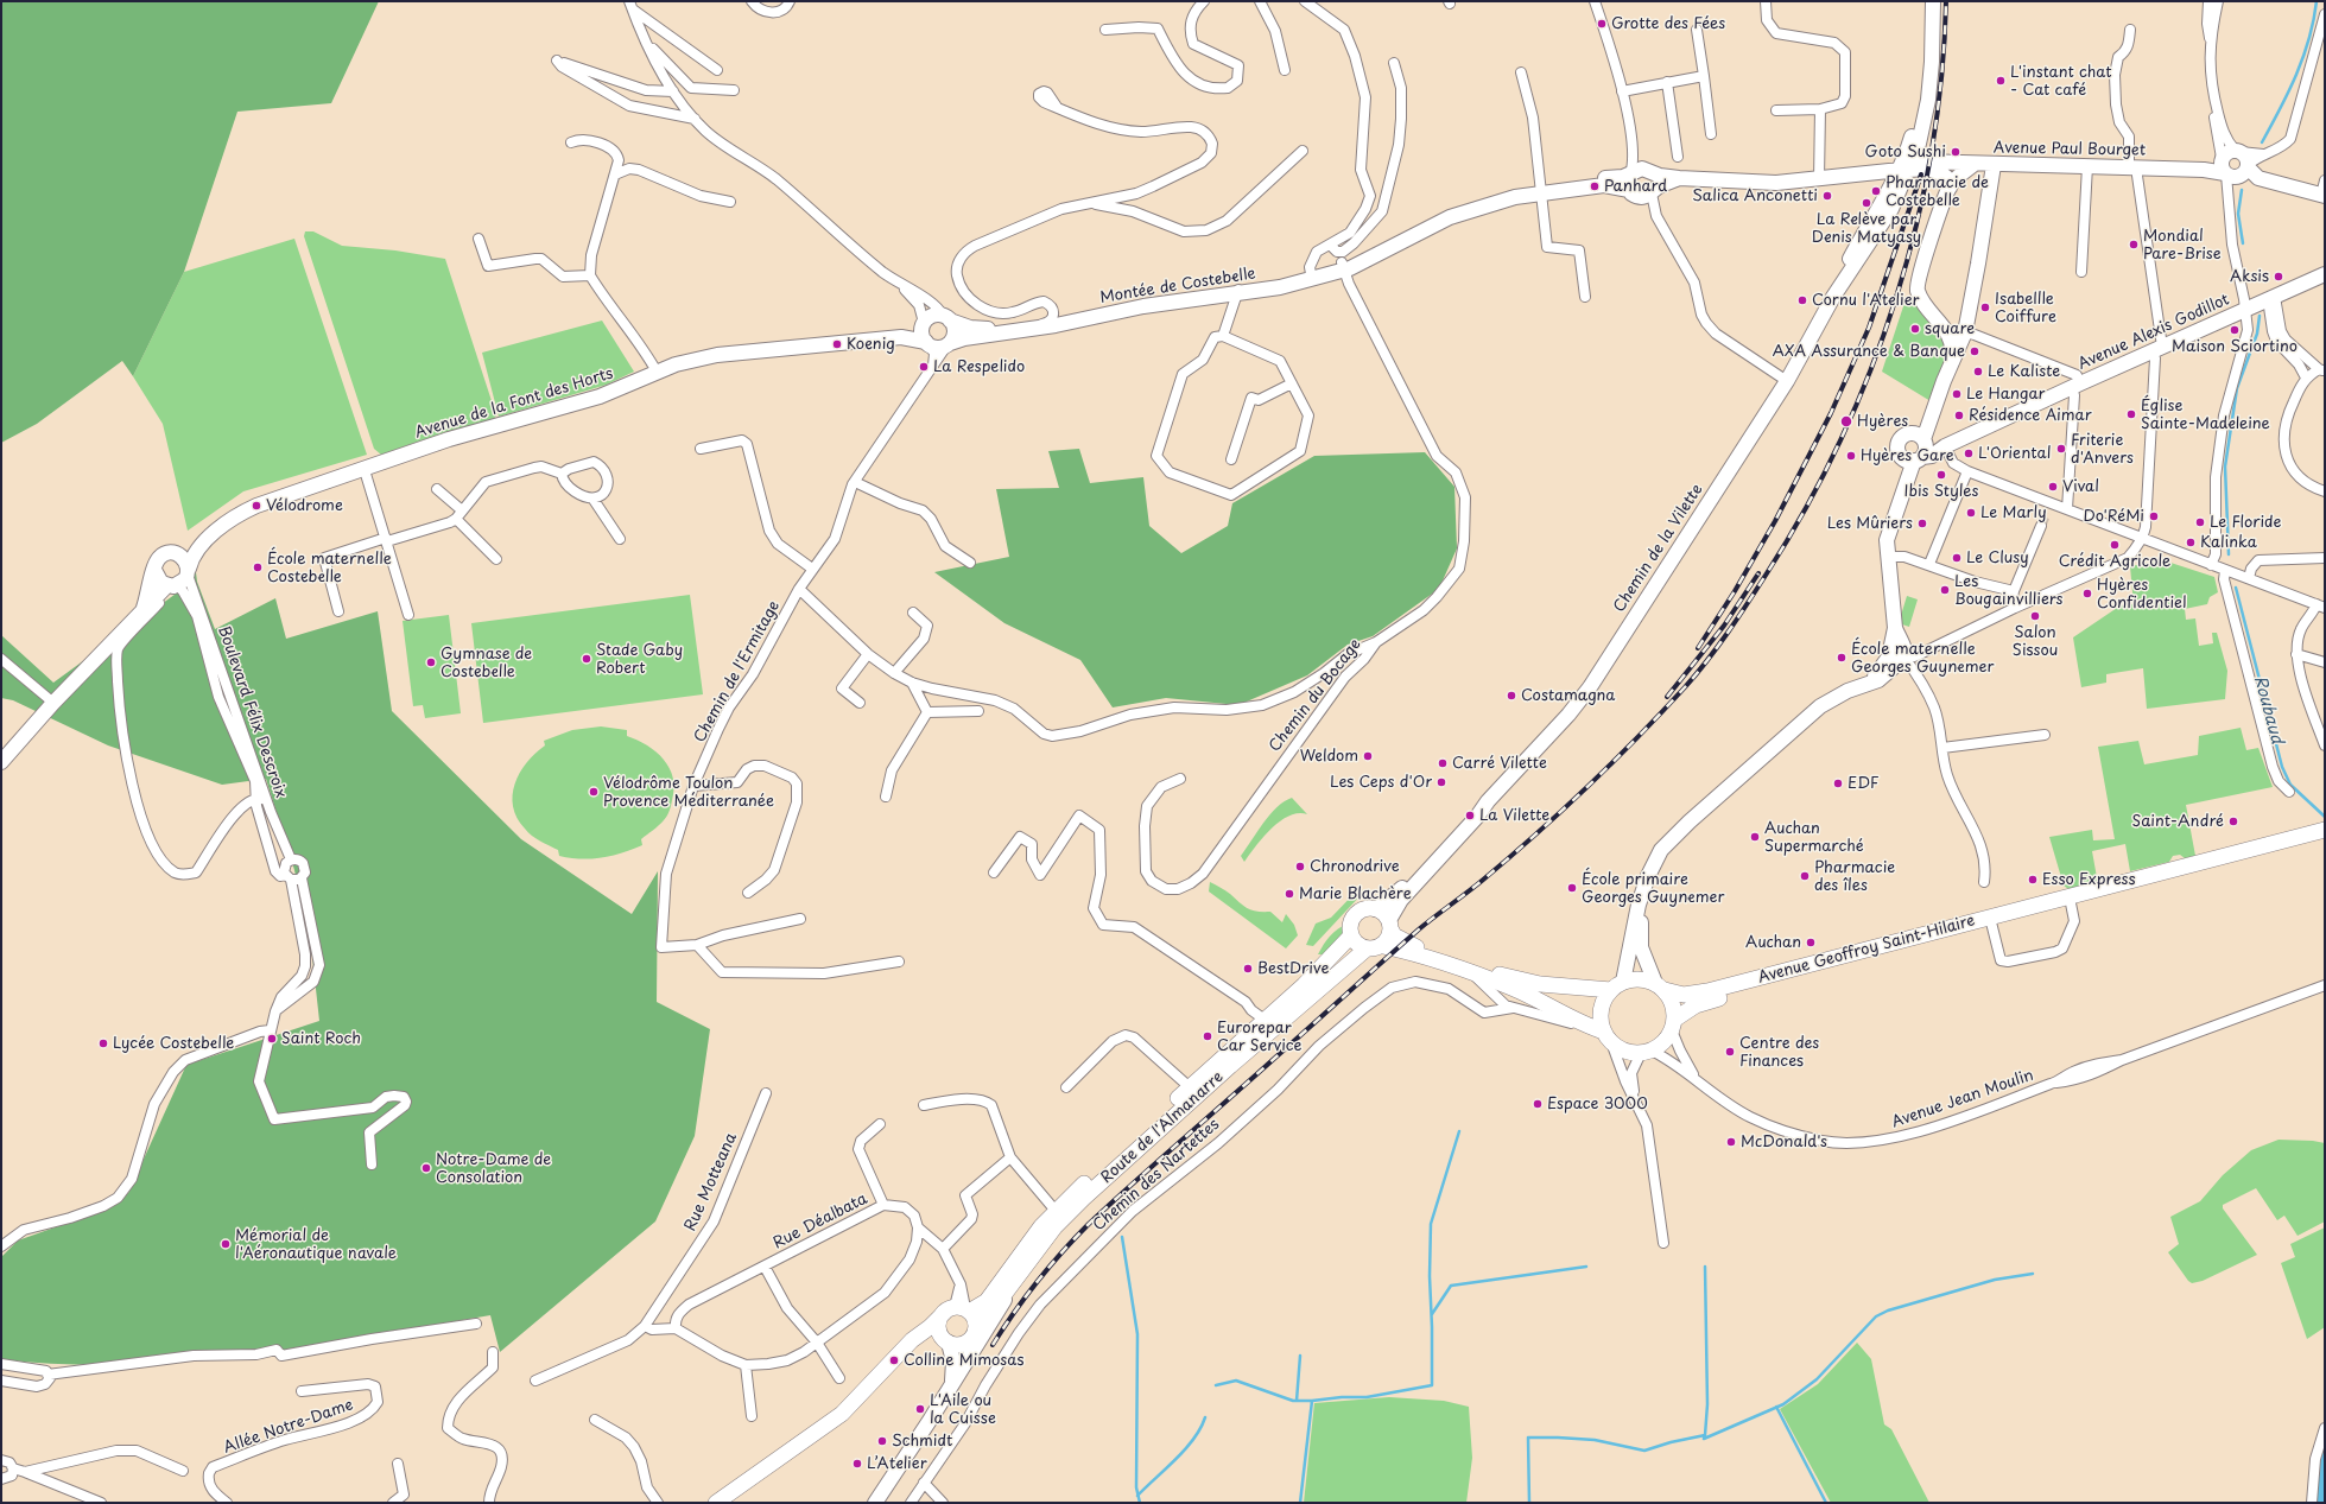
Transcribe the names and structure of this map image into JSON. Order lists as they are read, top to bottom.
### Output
{
  "streets": {
    "main road": [
      "Avenue Paul Bourget",
      "Montée de Costebelle",
      "Avenue Alexis Godillot",
      "Avenue de la Font des Horts",
      "Chemin de la Vilette",
      "Avenue Geoffroy Saint-Hilaire",
      "Route de l'Almanarre"
    ],
    "street": [
      "Chemin de l'Ermitage",
      "Chemin du Bocage",
      "Boulevard Félix Descroix",
      "Avenue Jean Moulin",
      "Chemin des Nartettes",
      "Rue Motteana",
      "Rue Déalbata",
      "Allée Notre-Dame"
    ]
  },
  "crossings": [
    ["Avenue Paul Bourget", "Montée de Costebelle"],
    ["Avenue Paul Bourget", "Chemin de la Vilette"],
    ["Montée de Costebelle", "Avenue de la Font des Horts"],
    ["Montée de Costebelle", "Chemin de la Vilette"],
    ["Montée de Costebelle", "Chemin de l'Ermitage"],
    ["Montée de Costebelle", "Chemin du Bocage"],
    ["Avenue de la Font des Horts", "Chemin de l'Ermitage"],
    ["Avenue de la Font des Horts", "Boulevard Félix Descroix"],
    ["Chemin de la Vilette", "Route de l'Almanarre"],
    ["Avenue Geoffroy Saint-Hilaire", "Avenue Jean Moulin"],
    ["Route de l'Almanarre", "Rue Déalbata"]
  ],
  "water": ["Roubaud"],
  "places": [
    "Grotte des Fées",
    "L'instant chat - Cat café",
    "Goto Sushi",
    "Panhard",
    "Pharmacie de Costebelle",
    "Salica Anconetti",
    "La Relève par Denis Matyasy",
    "Mondial Pare-Brise",
    "Aksis",
    "Cornu l'Atelier",
    "Isabellle Coiffure",
    "square",
    "Maison Sciortino",
    "Koenig",
    "AXA Assurance & Banque",
    "La Respelido",
    "Le Kaliste",
    "Le Hangar",
    "Église Sainte-Madeleine",
    "Résidence Aimar",
    "Hyères",
    "Friterie d'Anvers",
    "L'Oriental",
    "Hyères Gare",
    "Ibis Styles",
    "Vival",
    "Vélodrome",
    "Le Marly",
    "Do'RéMi",
    "Le Floride",
    "Les Mûriers",
    "Kalinka",
    "Crédit Agricole",
    "Le Clusy",
    "École maternelle Costebelle",
    "Les Bougainvilliers",
    "Hyères Confidentiel",
    "Salon Sissou",
    "École maternelle Georges Guynemer",
    "Stade Gaby Robert",
    "Gymnase de Costebelle",
    "Costamagna",
    "Weldom",
    "Carré Vilette",
    "Les Ceps d'Or",
    "EDF",
    "Vélodrôme Toulon Provence Méditerranée",
    "La Vilette",
    "Saint-André",
    "Auchan Supermarché",
    "Chronodrive",
    "Pharmacie des îles",
    "Esso Express",
    "École primaire Georges Guynemer",
    "Marie Blachère",
    "Auchan",
    "BestDrive",
    "Eurorepar Car Service",
    "Saint Roch",
    "Lycée Costebelle",
    "Centre des Finances",
    "Espace 3000",
    "McDonald's",
    "Notre-Dame de Consolation",
    "Mémorial de l'Aéronautique navale",
    "Colline Mimosas",
    "L'Aile ou la Cuisse",
    "Schmidt",
    "L’Atelier"
  ]
}
